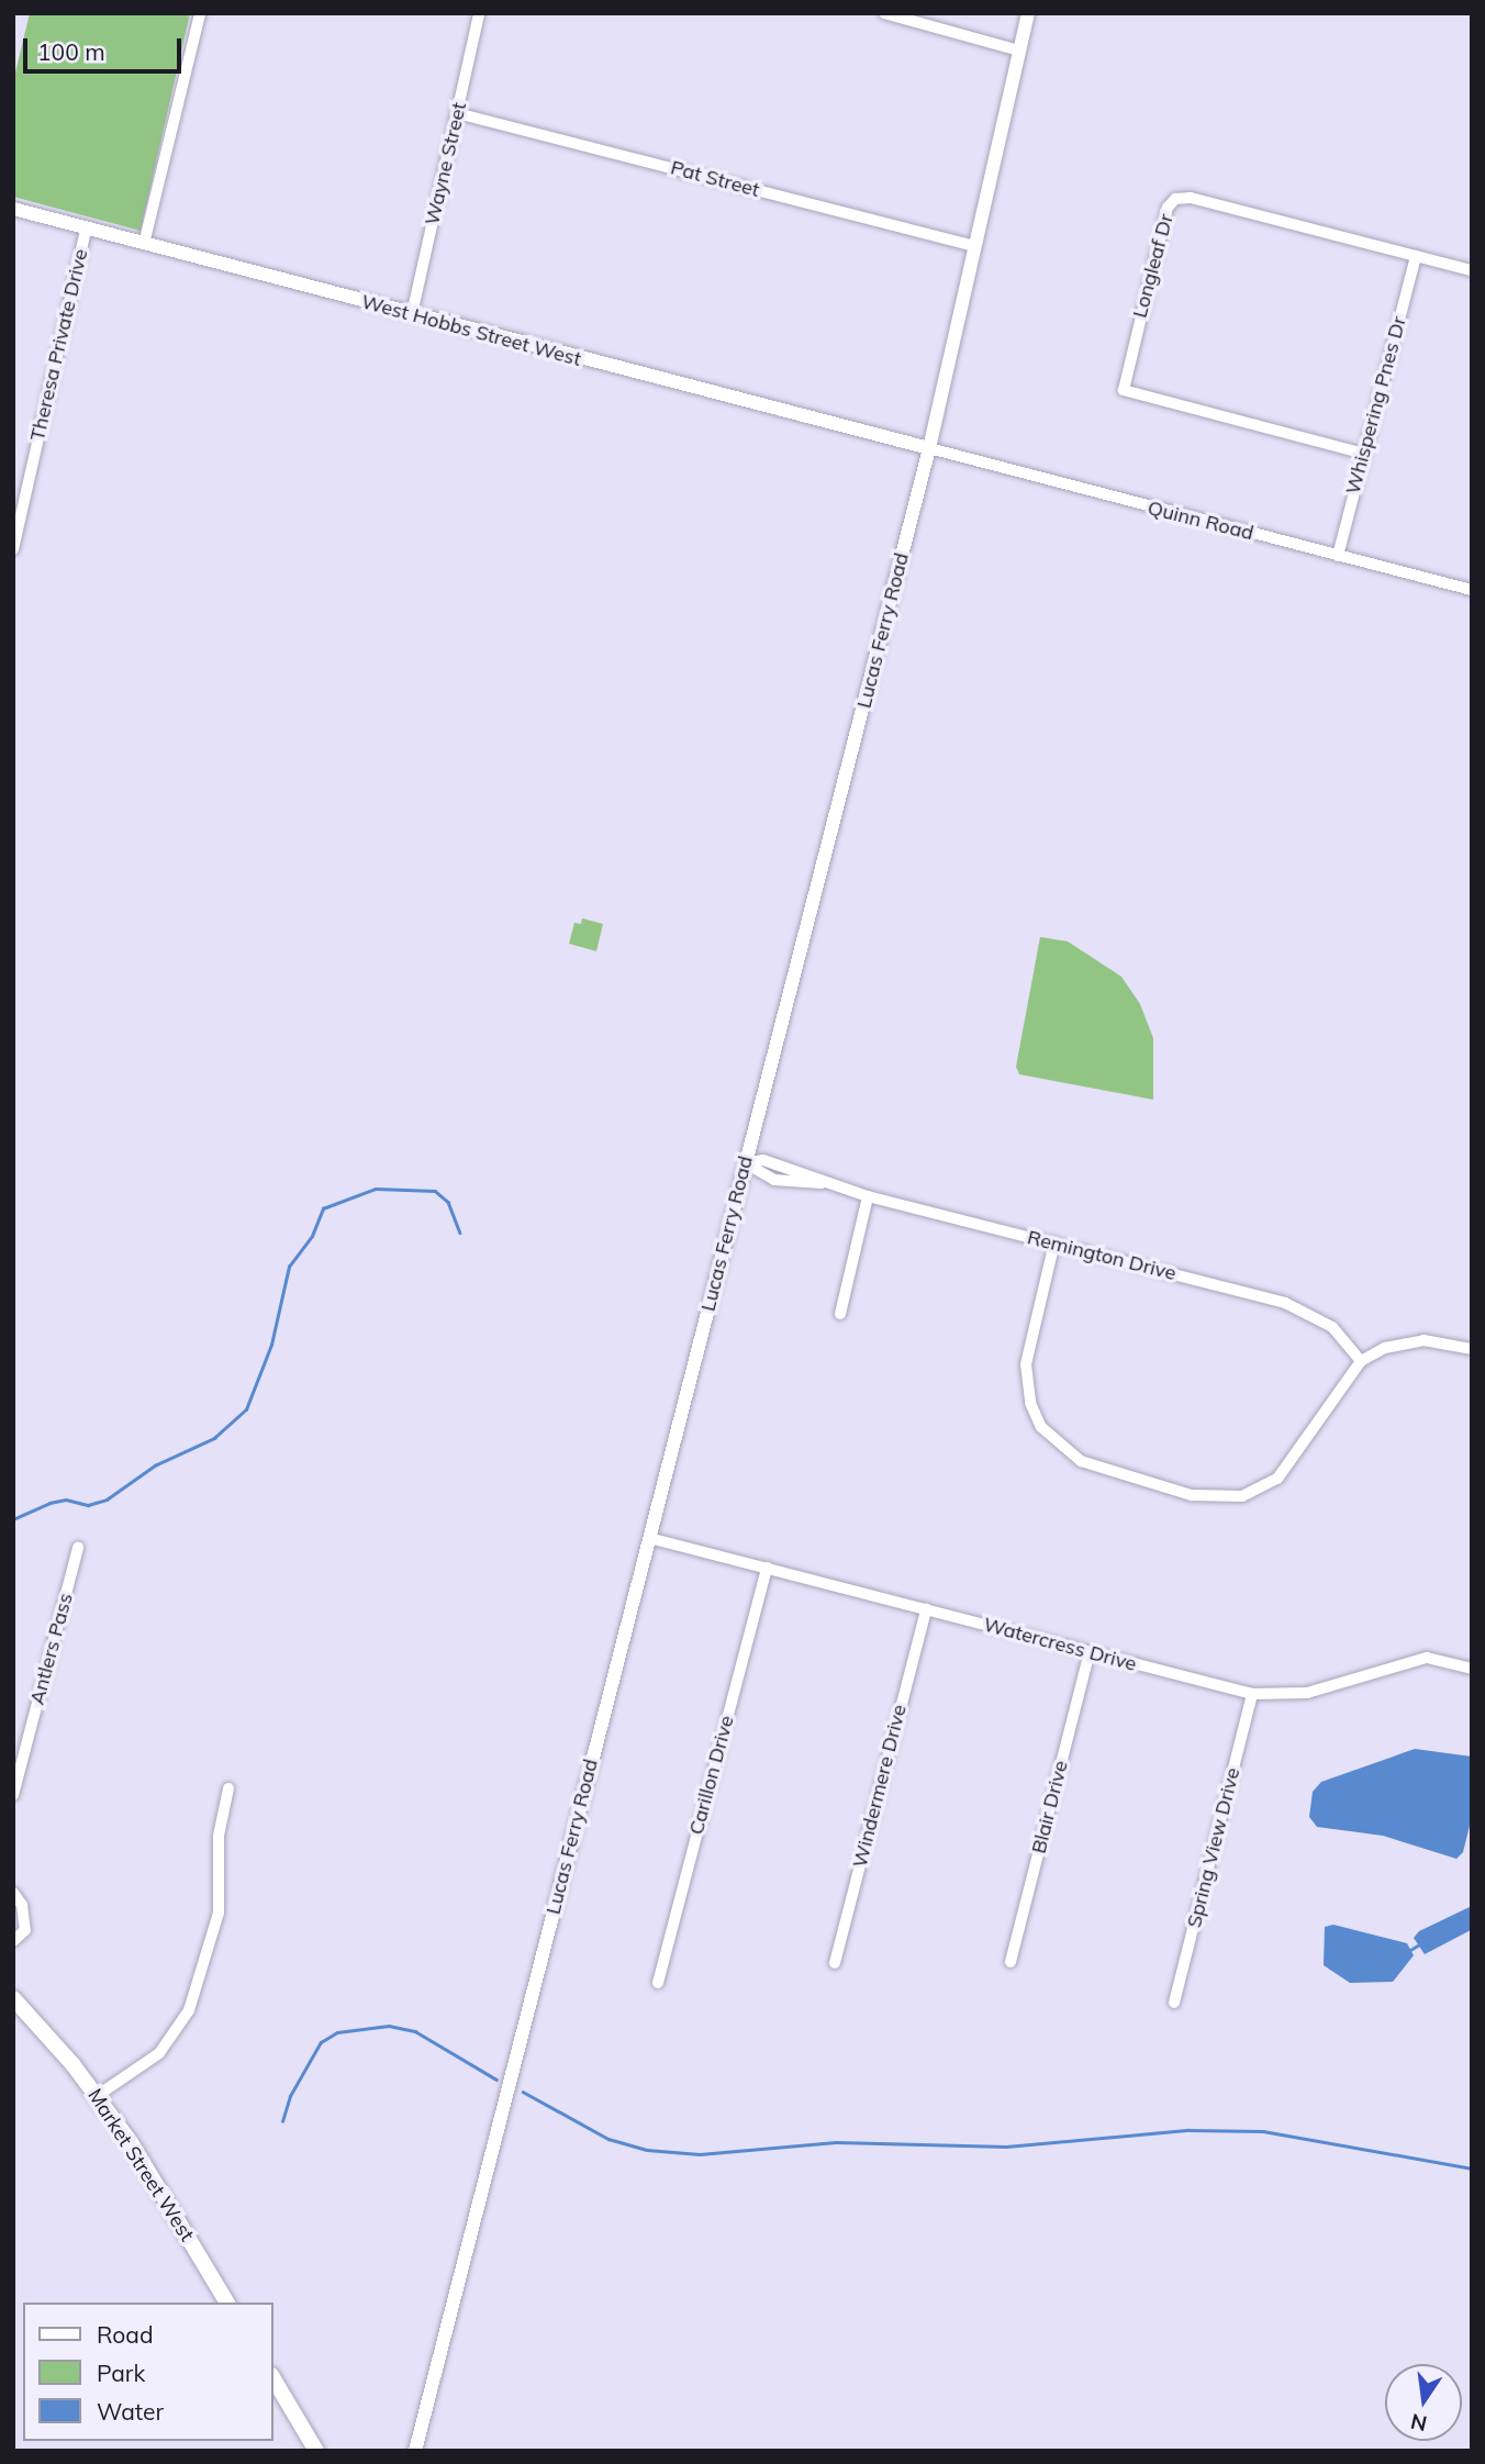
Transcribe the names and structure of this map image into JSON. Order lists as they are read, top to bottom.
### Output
{
  "streets": {
    "main road": ["Market Street West"],
    "street": [
      "Wayne Street",
      "Pat Street",
      "Longleaf Dr",
      "West Hobbs Street West",
      "Theresa Private Drive",
      "Whispering Pnes Dr",
      "Quinn Road",
      "Lucas Ferry Road",
      "Remington Drive",
      "Watercress Drive",
      "Antlers Pass",
      "Carillon Drive",
      "Windermere Drive",
      "Blair Drive",
      "Spring View Drive"
    ]
  },
  "crossings": [
    ["Wayne Street", "Pat Street"],
    ["Wayne Street", "West Hobbs Street West"],
    ["Pat Street", "Lucas Ferry Road"],
    ["Longleaf Dr", "Whispering Pnes Dr"],
    ["West Hobbs Street West", "Theresa Private Drive"],
    ["West Hobbs Street West", "Quinn Road"],
    ["West Hobbs Street West", "Lucas Ferry Road"],
    ["Whispering Pnes Dr", "Quinn Road"],
    ["Quinn Road", "Lucas Ferry Road"],
    ["Lucas Ferry Road", "Remington Drive"],
    ["Lucas Ferry Road", "Watercress Drive"],
    ["Watercress Drive", "Carillon Drive"],
    ["Watercress Drive", "Windermere Drive"],
    ["Watercress Drive", "Blair Drive"],
    ["Watercress Drive", "Spring View Drive"]
  ],
  "legend": ["Road", "Park", "Water"],
  "scale_bar": "100 m",
  "north": "bottom"
}
